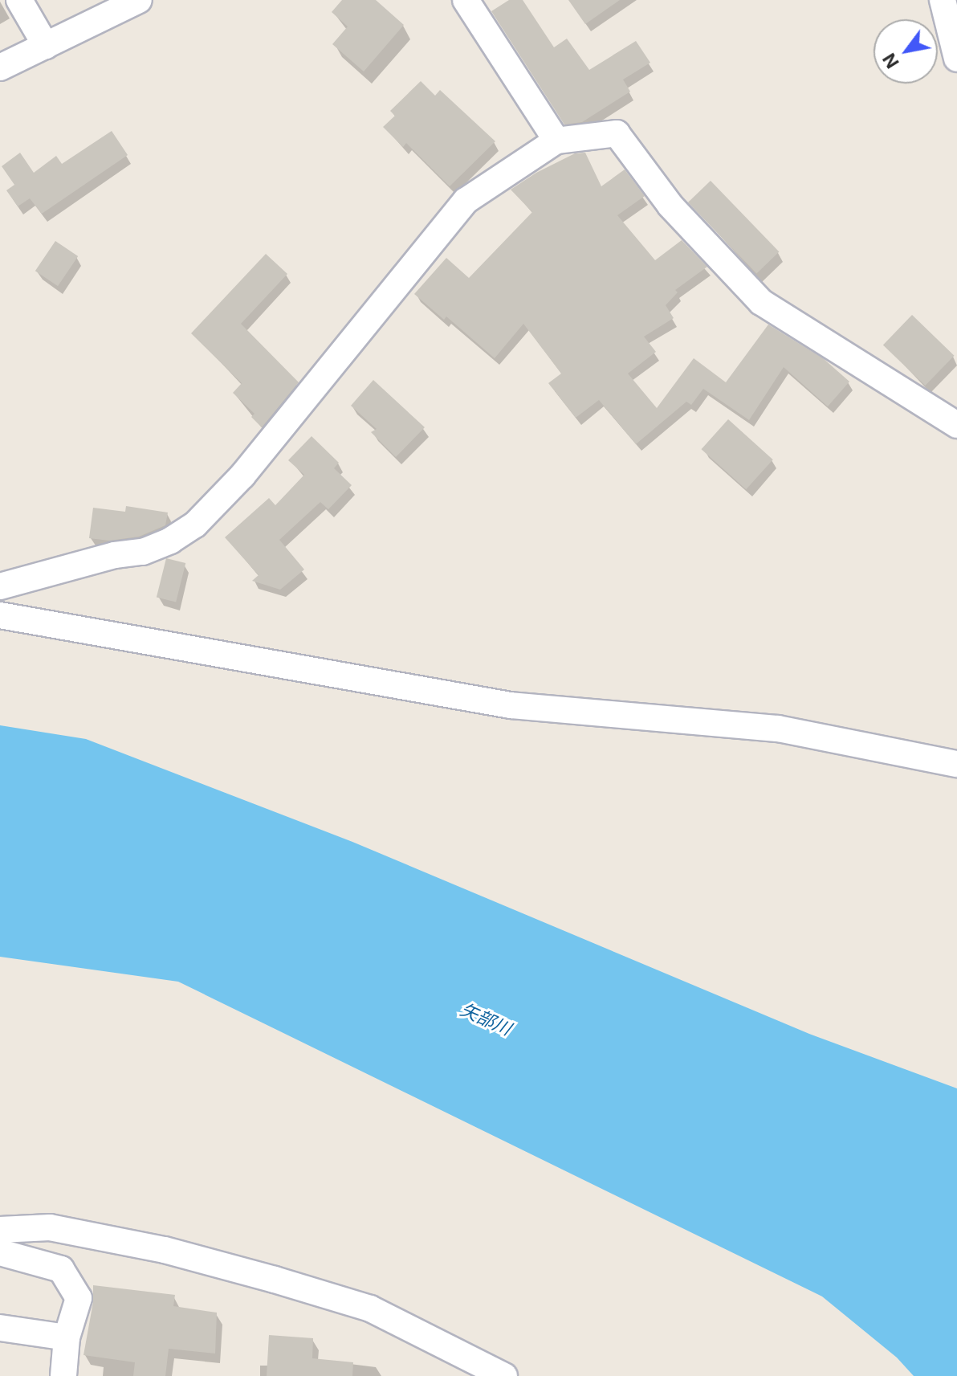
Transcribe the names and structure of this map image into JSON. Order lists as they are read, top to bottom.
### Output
{
  "water": ["矢部川"],
  "north": "bottom left"
}
